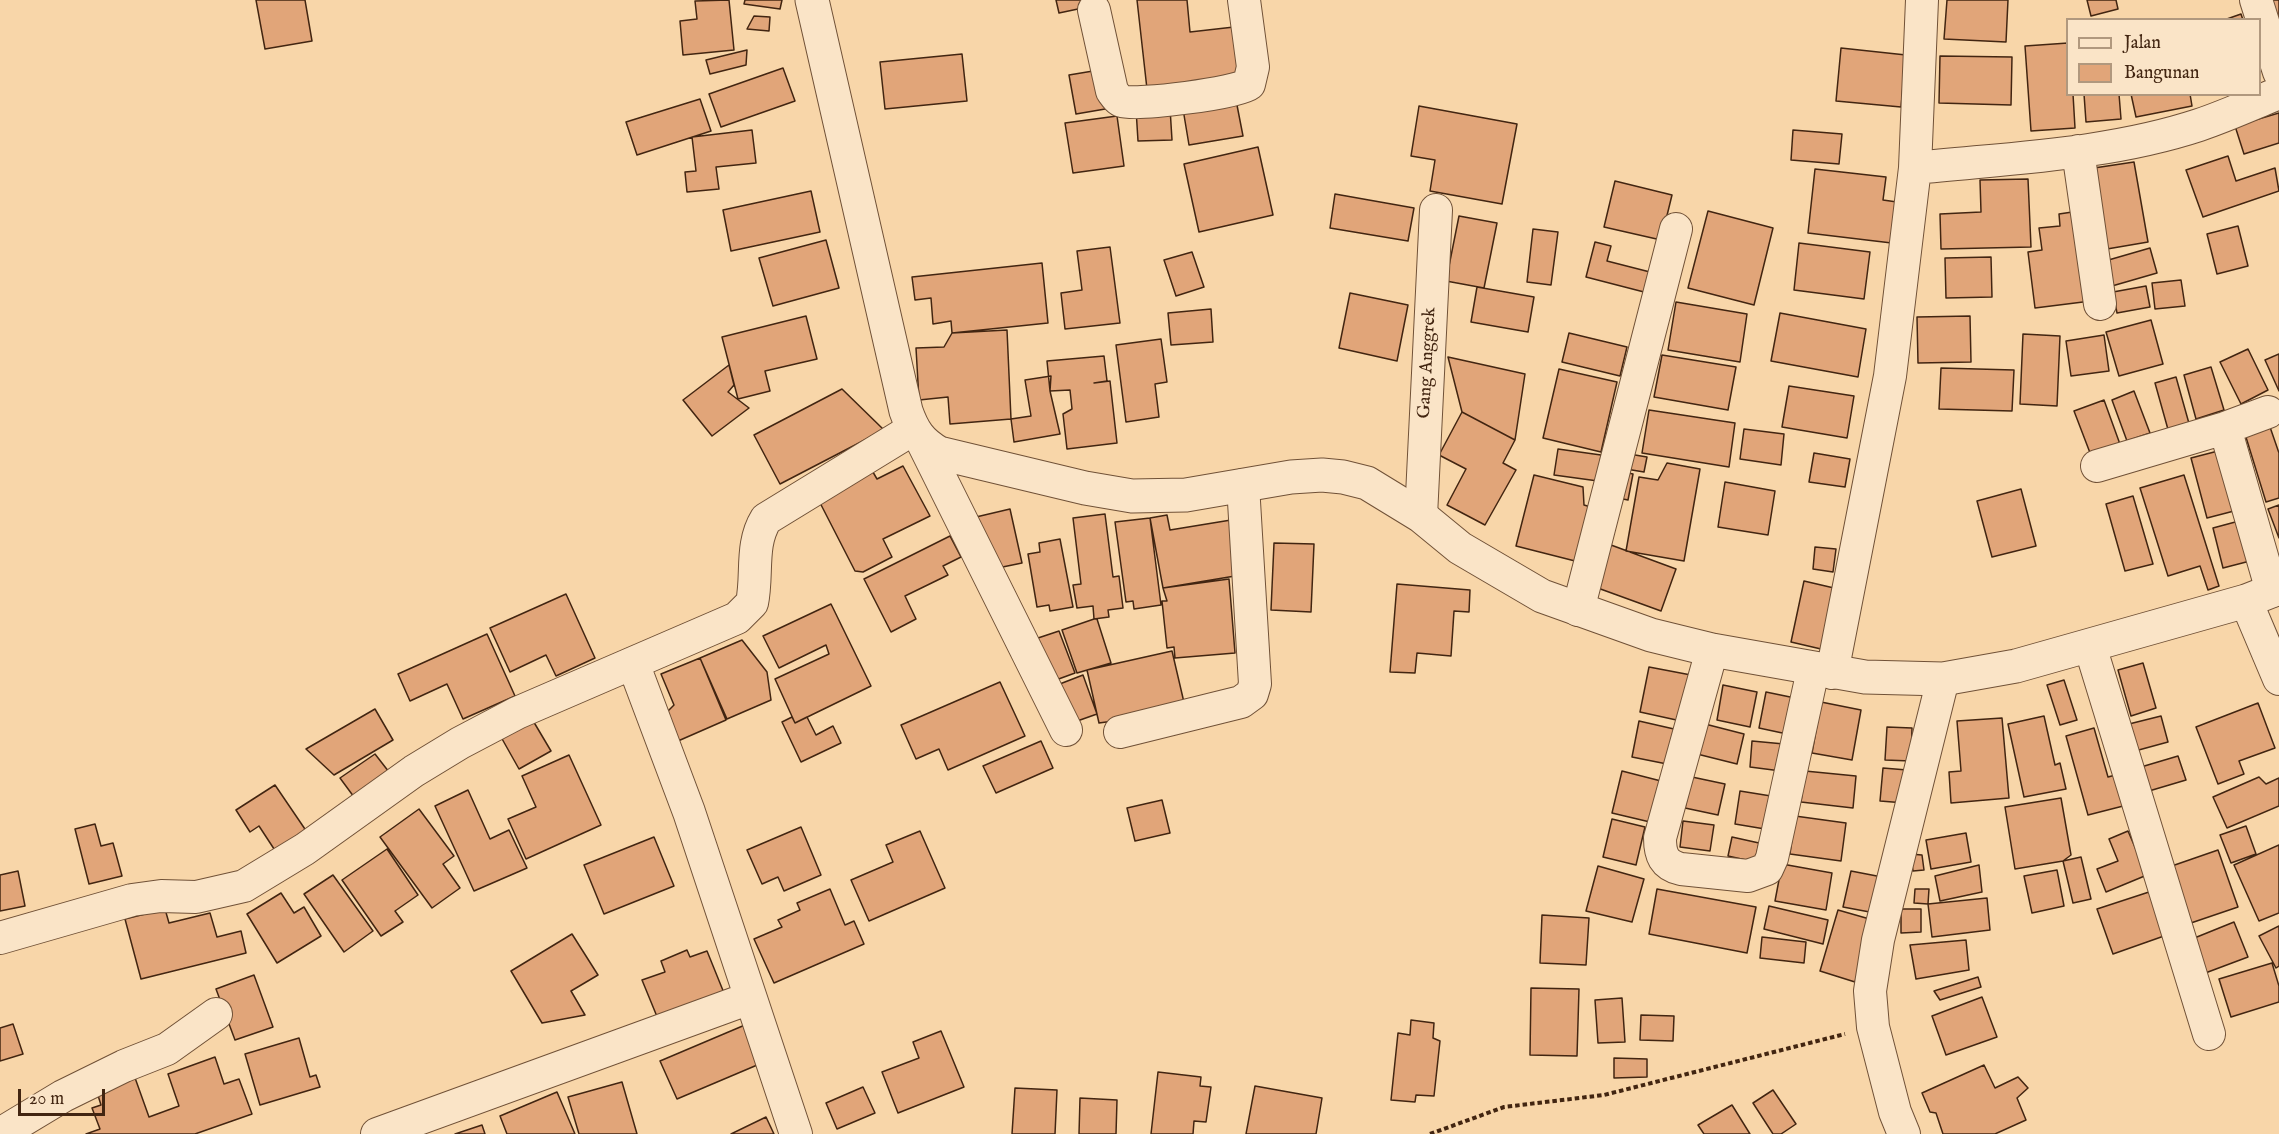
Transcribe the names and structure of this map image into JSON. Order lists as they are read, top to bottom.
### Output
{
  "streets": {
    "street": ["Gang Anggrek"]
  },
  "legend": ["Jalan", "Bangunan"],
  "scale_bar": "20 m"
}
